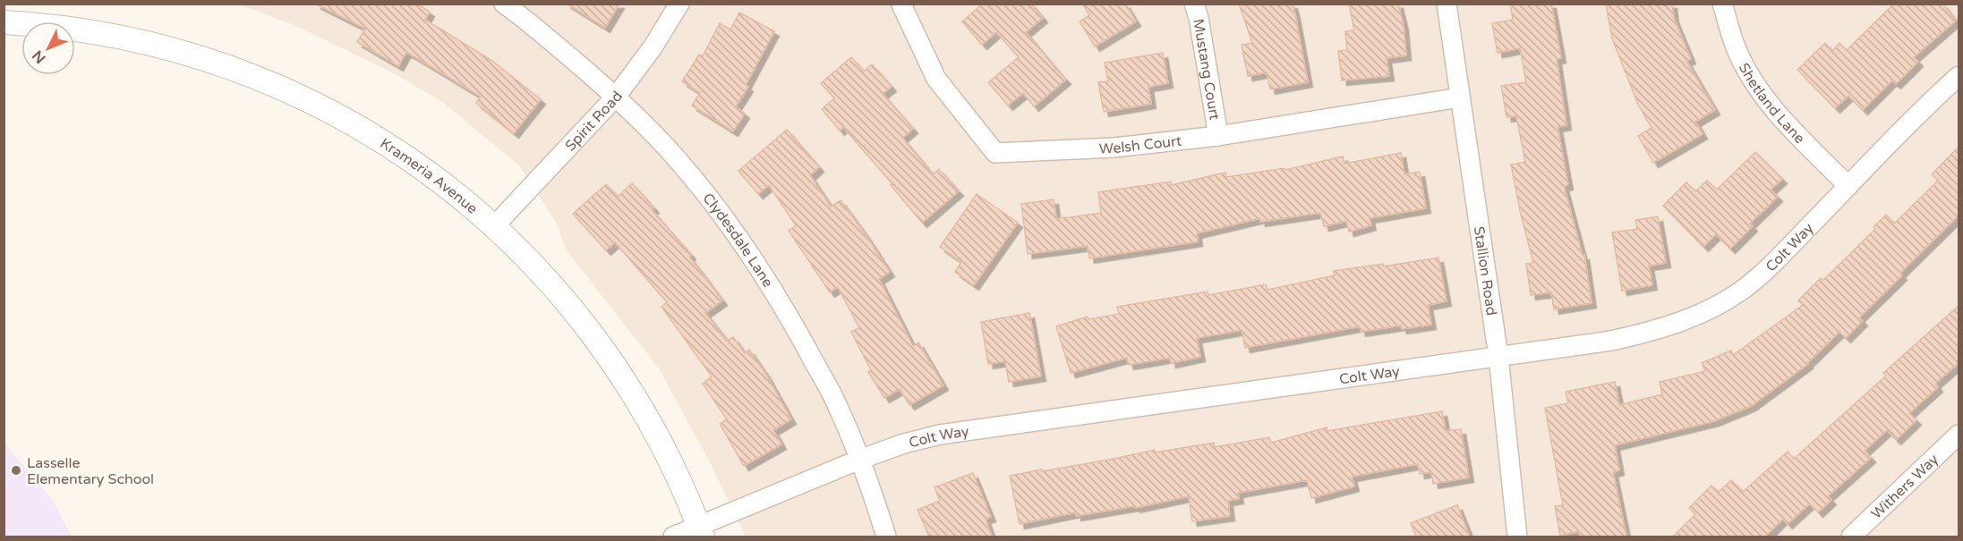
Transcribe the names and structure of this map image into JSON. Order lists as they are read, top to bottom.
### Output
{
  "streets": {
    "street": [
      "Mustang Court",
      "Shetland Lane",
      "Spirit Road",
      "Welsh Court",
      "Krameria Avenue",
      "Clydesdale Lane",
      "Colt Way",
      "Stallion Road",
      "Withers Way"
    ]
  },
  "crossings": [
    ["Mustang Court", "Welsh Court"],
    ["Shetland Lane", "Colt Way"],
    ["Spirit Road", "Krameria Avenue"],
    ["Spirit Road", "Clydesdale Lane"],
    ["Welsh Court", "Stallion Road"],
    ["Krameria Avenue", "Colt Way"],
    ["Clydesdale Lane", "Colt Way"],
    ["Colt Way", "Stallion Road"]
  ],
  "places": ["Lasselle Elementary School"],
  "north": "bottom left"
}
